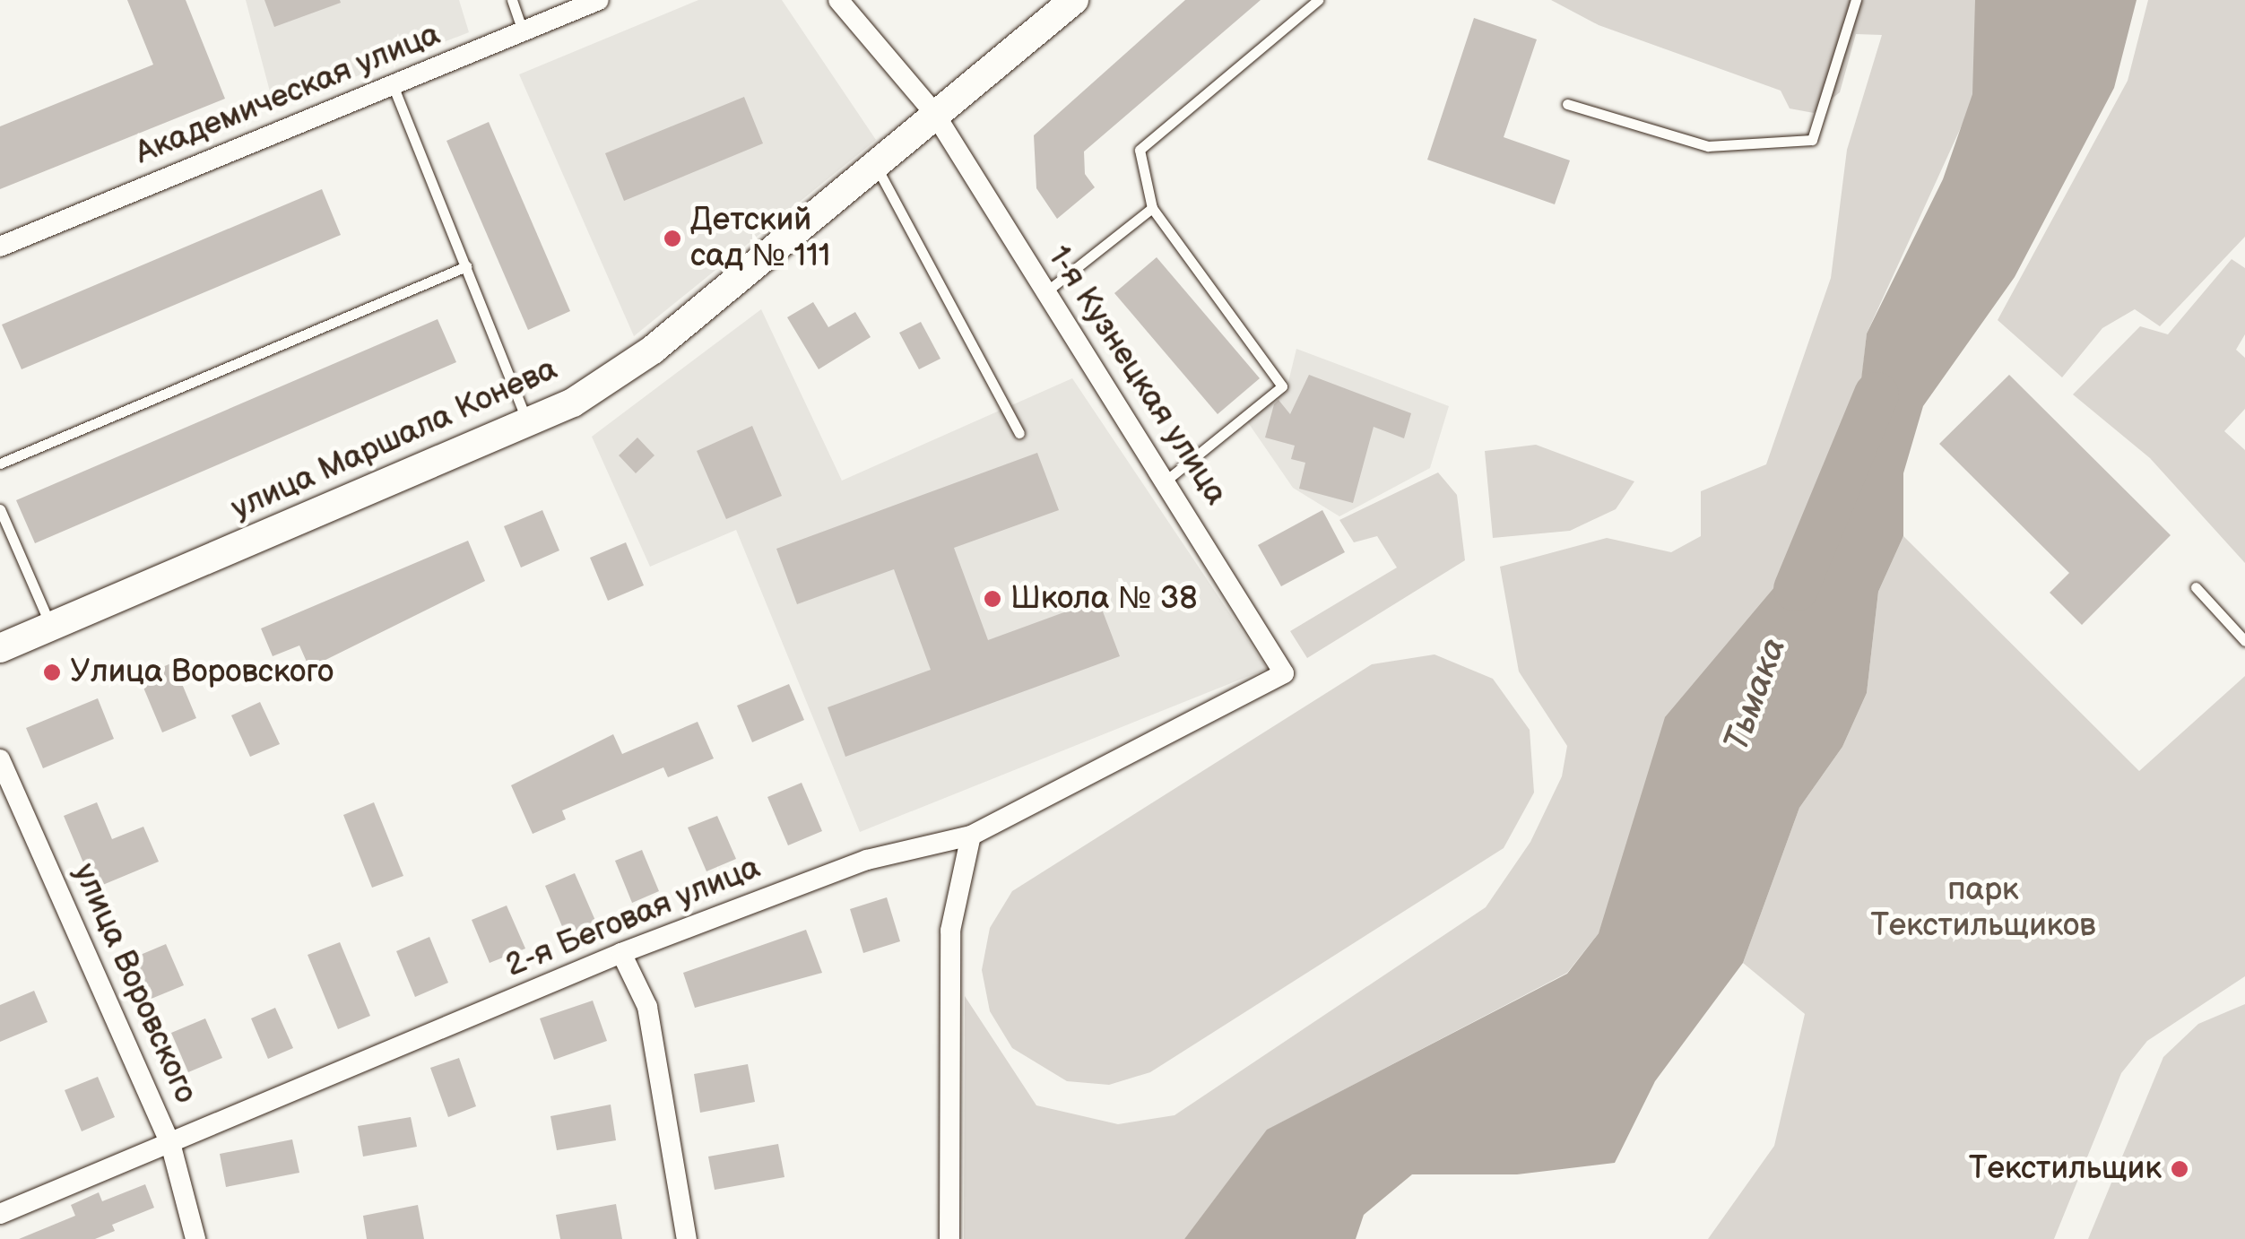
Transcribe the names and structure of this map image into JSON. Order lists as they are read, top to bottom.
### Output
{
  "streets": {
    "main road": ["улица Маршала Конева"],
    "street": [
      "Академическая улица",
      "1-я Кузнецкая улица",
      "2-я Беговая улица",
      "улица Воровского"
    ]
  },
  "crossings": [
    ["1-я Кузнецкая улица", "улица Маршала Конева"],
    ["1-я Кузнецкая улица", "2-я Беговая улица"],
    ["2-я Беговая улица", "улица Воровского"]
  ],
  "water": ["Тьмака"],
  "parks": ["парк Текстильщиков"],
  "places": [
    "Детский сад № 111",
    "Школа № 38",
    "Улица Воровского",
    "Текстильщик"
  ]
}
